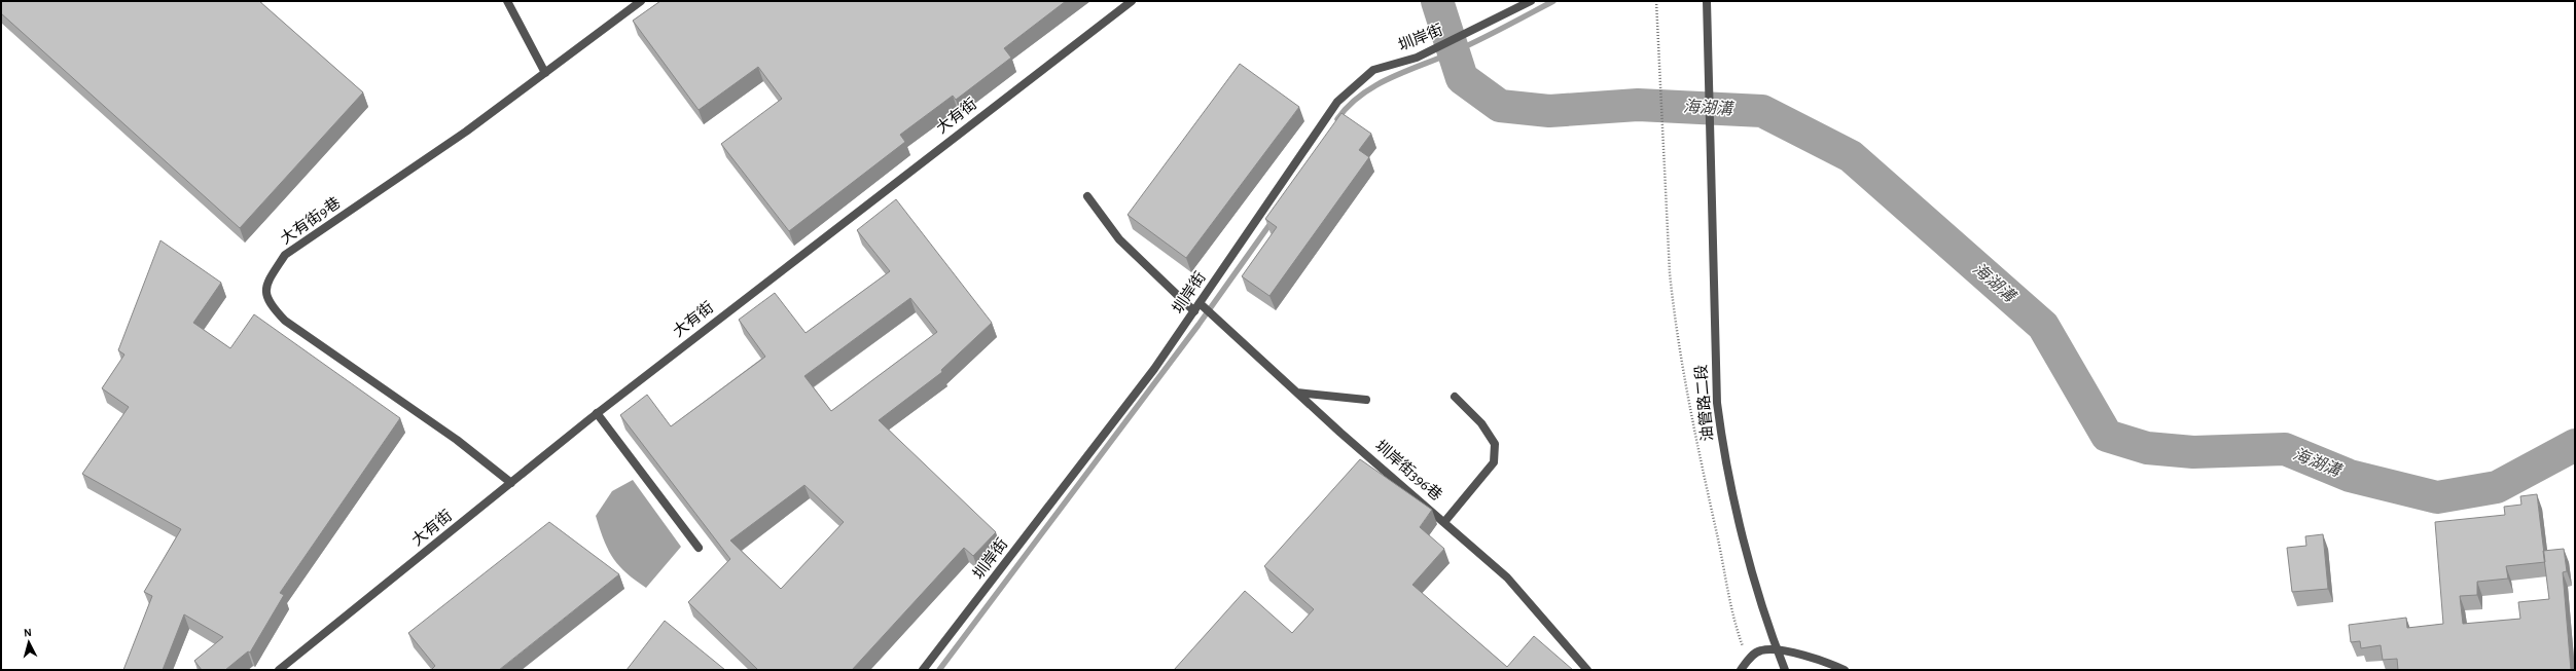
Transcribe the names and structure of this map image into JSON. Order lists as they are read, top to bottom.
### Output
{
  "streets": {
    "street": [
      "圳岸街",
      "大有街",
      "大有街9巷",
      "油管路二段",
      "圳岸街396巷"
    ]
  },
  "crossings": [
    ["圳岸街", "圳岸街396巷"],
    ["大有街", "大有街9巷"]
  ],
  "water": ["海湖溝"],
  "north": "top"
}
